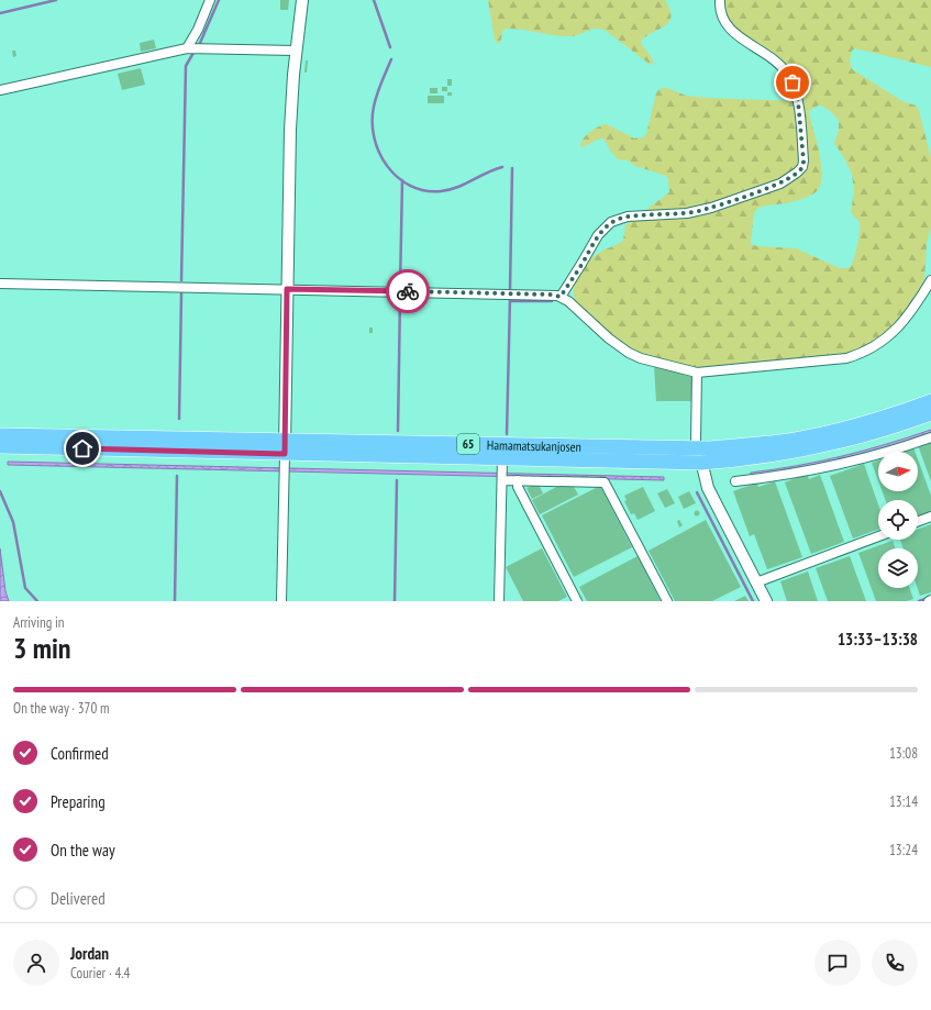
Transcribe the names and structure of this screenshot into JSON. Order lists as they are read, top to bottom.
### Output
{
  "streets": {
    "main road": ["65", "Hamamatsukanjosen"]
  },
  "north": "right",
  "page": {
    "heading": ["3 min", "Arriving in", "13:33–13:38"],
    "panel": ["Jordan", "Courier · 4.4"],
    "bar": "On the way · 370 m",
    "list": [
      ["Confirmed", "13:08"],
      ["Preparing", "13:14"],
      ["On the way", "13:24"],
      "Delivered"
    ]
  }
}
